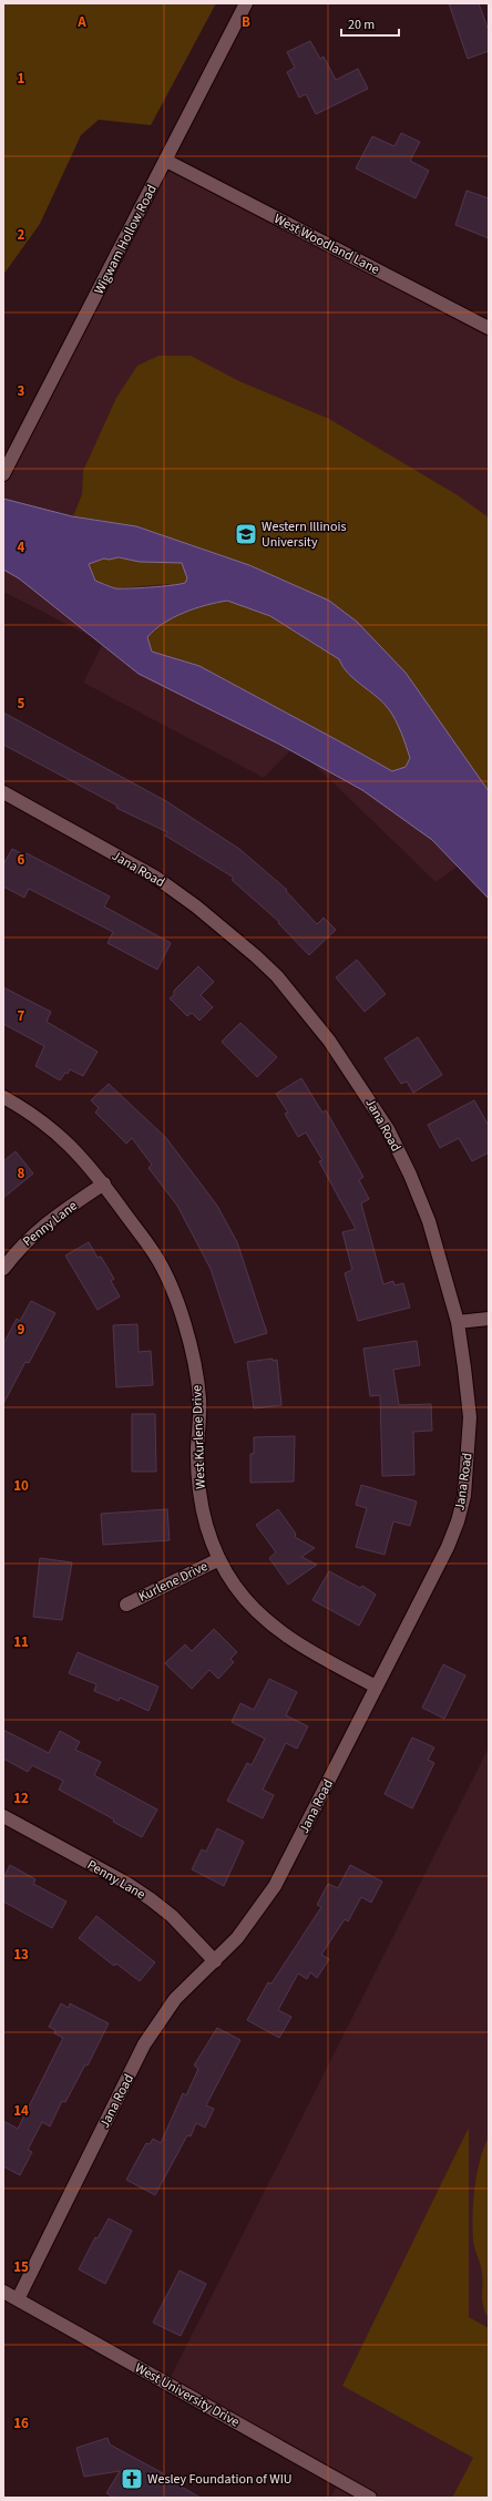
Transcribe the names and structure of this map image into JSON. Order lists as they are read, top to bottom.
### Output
{
  "streets": {
    "street": [
      "Wigwam Hollow Road",
      "West Woodland Lane",
      "Jana Road",
      "Penny Lane",
      "West Kurlene Drive",
      "Kurlene Drive",
      "West University Drive"
    ]
  },
  "crossings": [
    ["Wigwam Hollow Road", "West Woodland Lane"],
    ["Jana Road", "Penny Lane"],
    ["Jana Road", "West Kurlene Drive"],
    ["Jana Road", "West University Drive"],
    ["Penny Lane", "West Kurlene Drive"],
    ["West Kurlene Drive", "Kurlene Drive"]
  ],
  "places": {
    "school or university": ["Western Illinois University"],
    "church": ["Wesley Foundation of WIU"]
  },
  "scale_bar": "20 m",
  "grid": {
    "columns": ["A", "B"],
    "rows": [
      "1",
      "2",
      "3",
      "4",
      "5",
      "6",
      "7",
      "8",
      "9",
      "10",
      "11",
      "12",
      "13",
      "14",
      "15",
      "16"
    ]
  }
}
